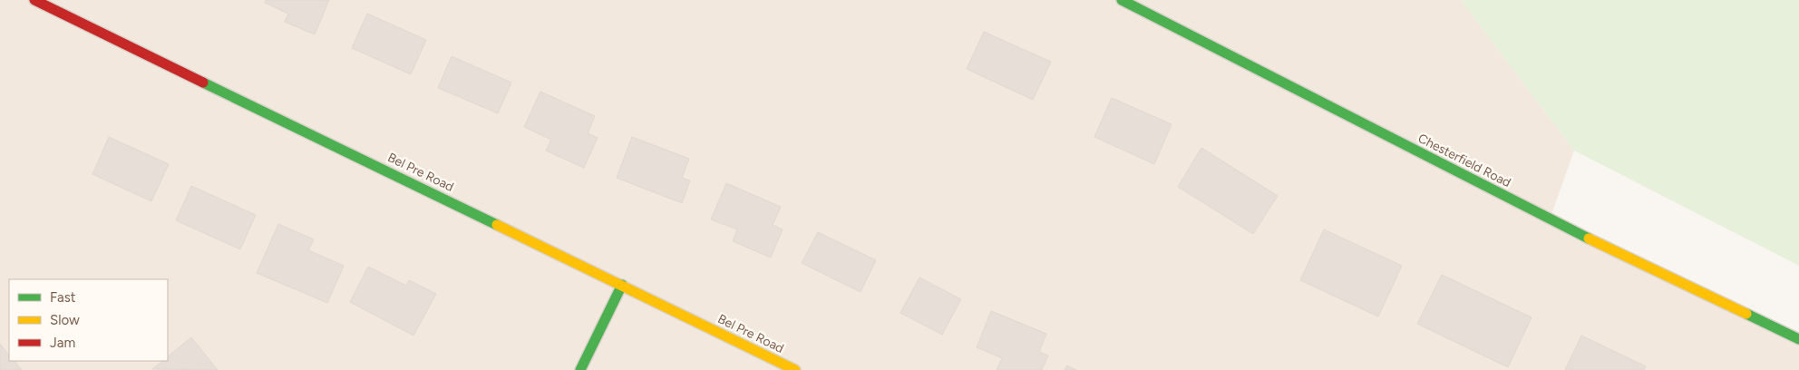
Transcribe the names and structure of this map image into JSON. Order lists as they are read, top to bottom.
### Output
{
  "streets": {
    "street": ["Chesterfield Road", "Bel Pre Road"]
  },
  "legend": ["Fast", "Slow", "Jam"]
}
